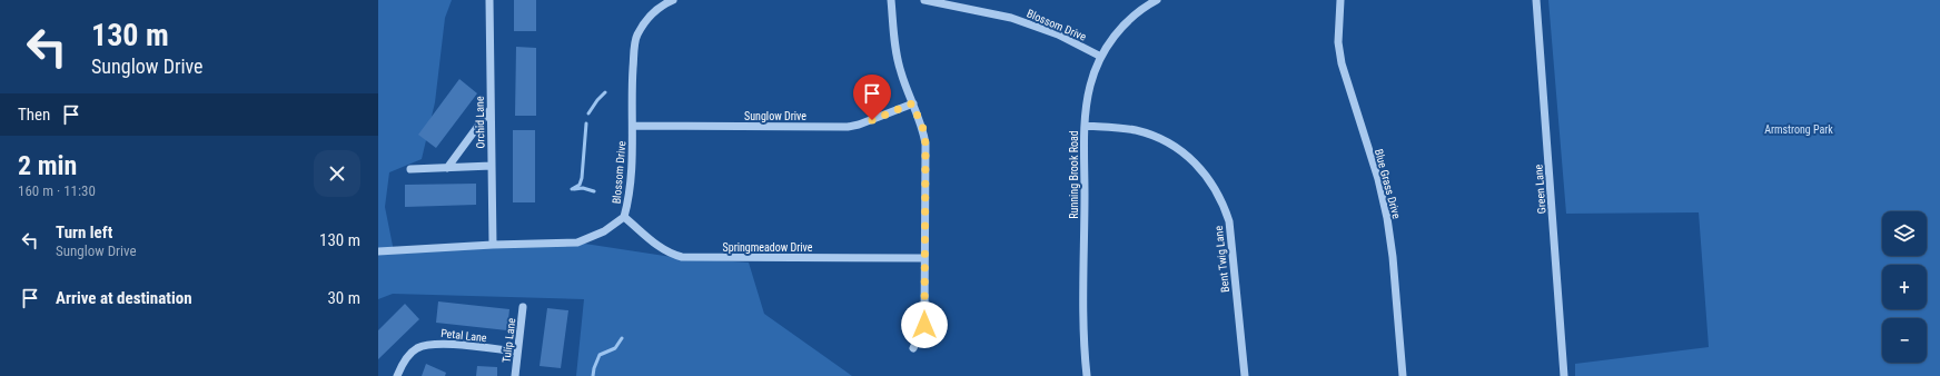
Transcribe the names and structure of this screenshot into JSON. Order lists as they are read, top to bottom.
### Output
{
  "streets": {
    "street": [
      "Blossom Drive",
      "Sunglow Drive",
      "Orchid Lane",
      "Running Brook Road",
      "Blue Grass Drive",
      "Green Lane",
      "Springmeadow Drive",
      "Bent Twig Lane",
      "Petal Lane",
      "Tulip Lane"
    ]
  },
  "crossings": [
    ["Blossom Drive", "Sunglow Drive"],
    ["Blossom Drive", "Orchid Lane"],
    ["Blossom Drive", "Running Brook Road"],
    ["Blossom Drive", "Springmeadow Drive"],
    ["Running Brook Road", "Bent Twig Lane"],
    ["Petal Lane", "Tulip Lane"]
  ],
  "parks": ["Armstrong Park"],
  "page": {
    "turn": ["130 m", "Sunglow Drive"],
    "then": "Then",
    "heading": ["2 min", "160 m · 11:30"],
    "list": [
      {
        "name": "Turn left",
        "note": "Sunglow Drive",
        "value": "130 m"
      },
      {
        "name": "Arrive at destination",
        "value": "30 m"
      }
    ],
    "map_buttons": ["+", "−"]
  }
}
